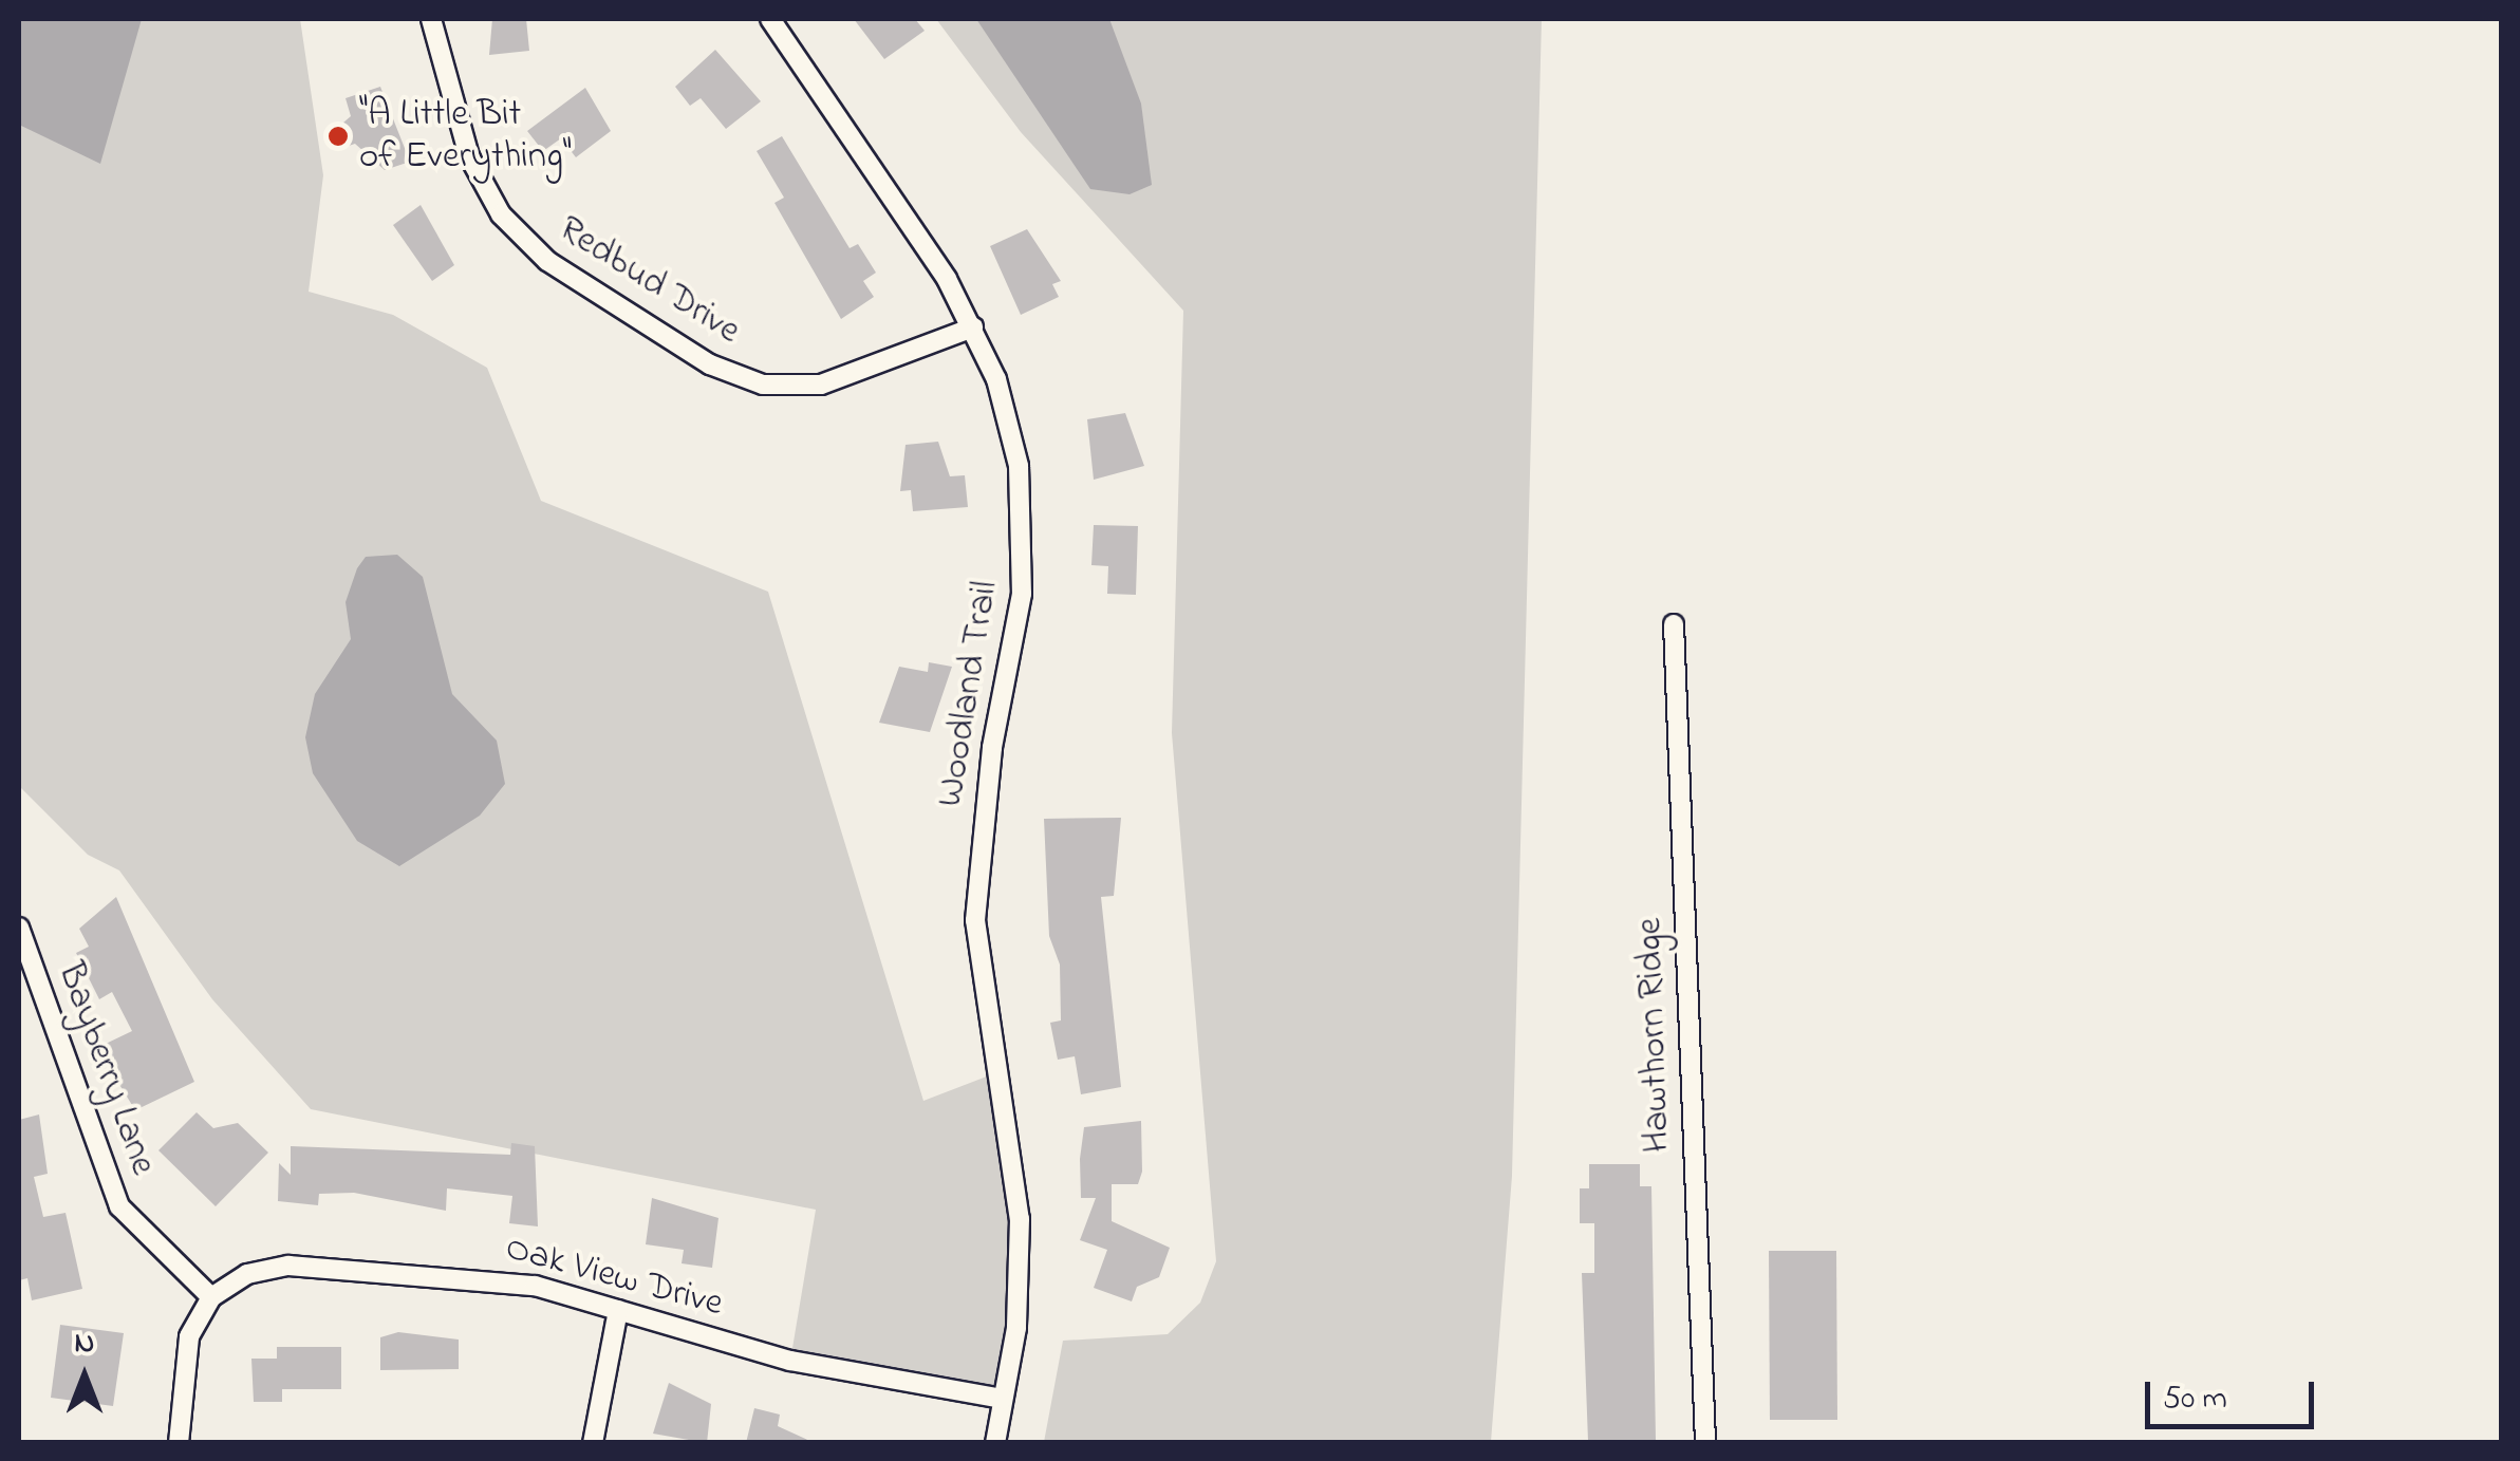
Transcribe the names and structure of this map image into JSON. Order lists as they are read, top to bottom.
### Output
{
  "streets": {
    "street": [
      "Redbud Drive",
      "Woodland Trail",
      "Hawthorn Ridge",
      "Bayberry Lane",
      "Oak View Drive"
    ]
  },
  "crossings": [
    ["Redbud Drive", "Woodland Trail"],
    ["Woodland Trail", "Oak View Drive"],
    ["Bayberry Lane", "Oak View Drive"]
  ],
  "places": ["\"A Little Bit of Everything\""],
  "scale_bar": "50 m",
  "north": "top"
}
